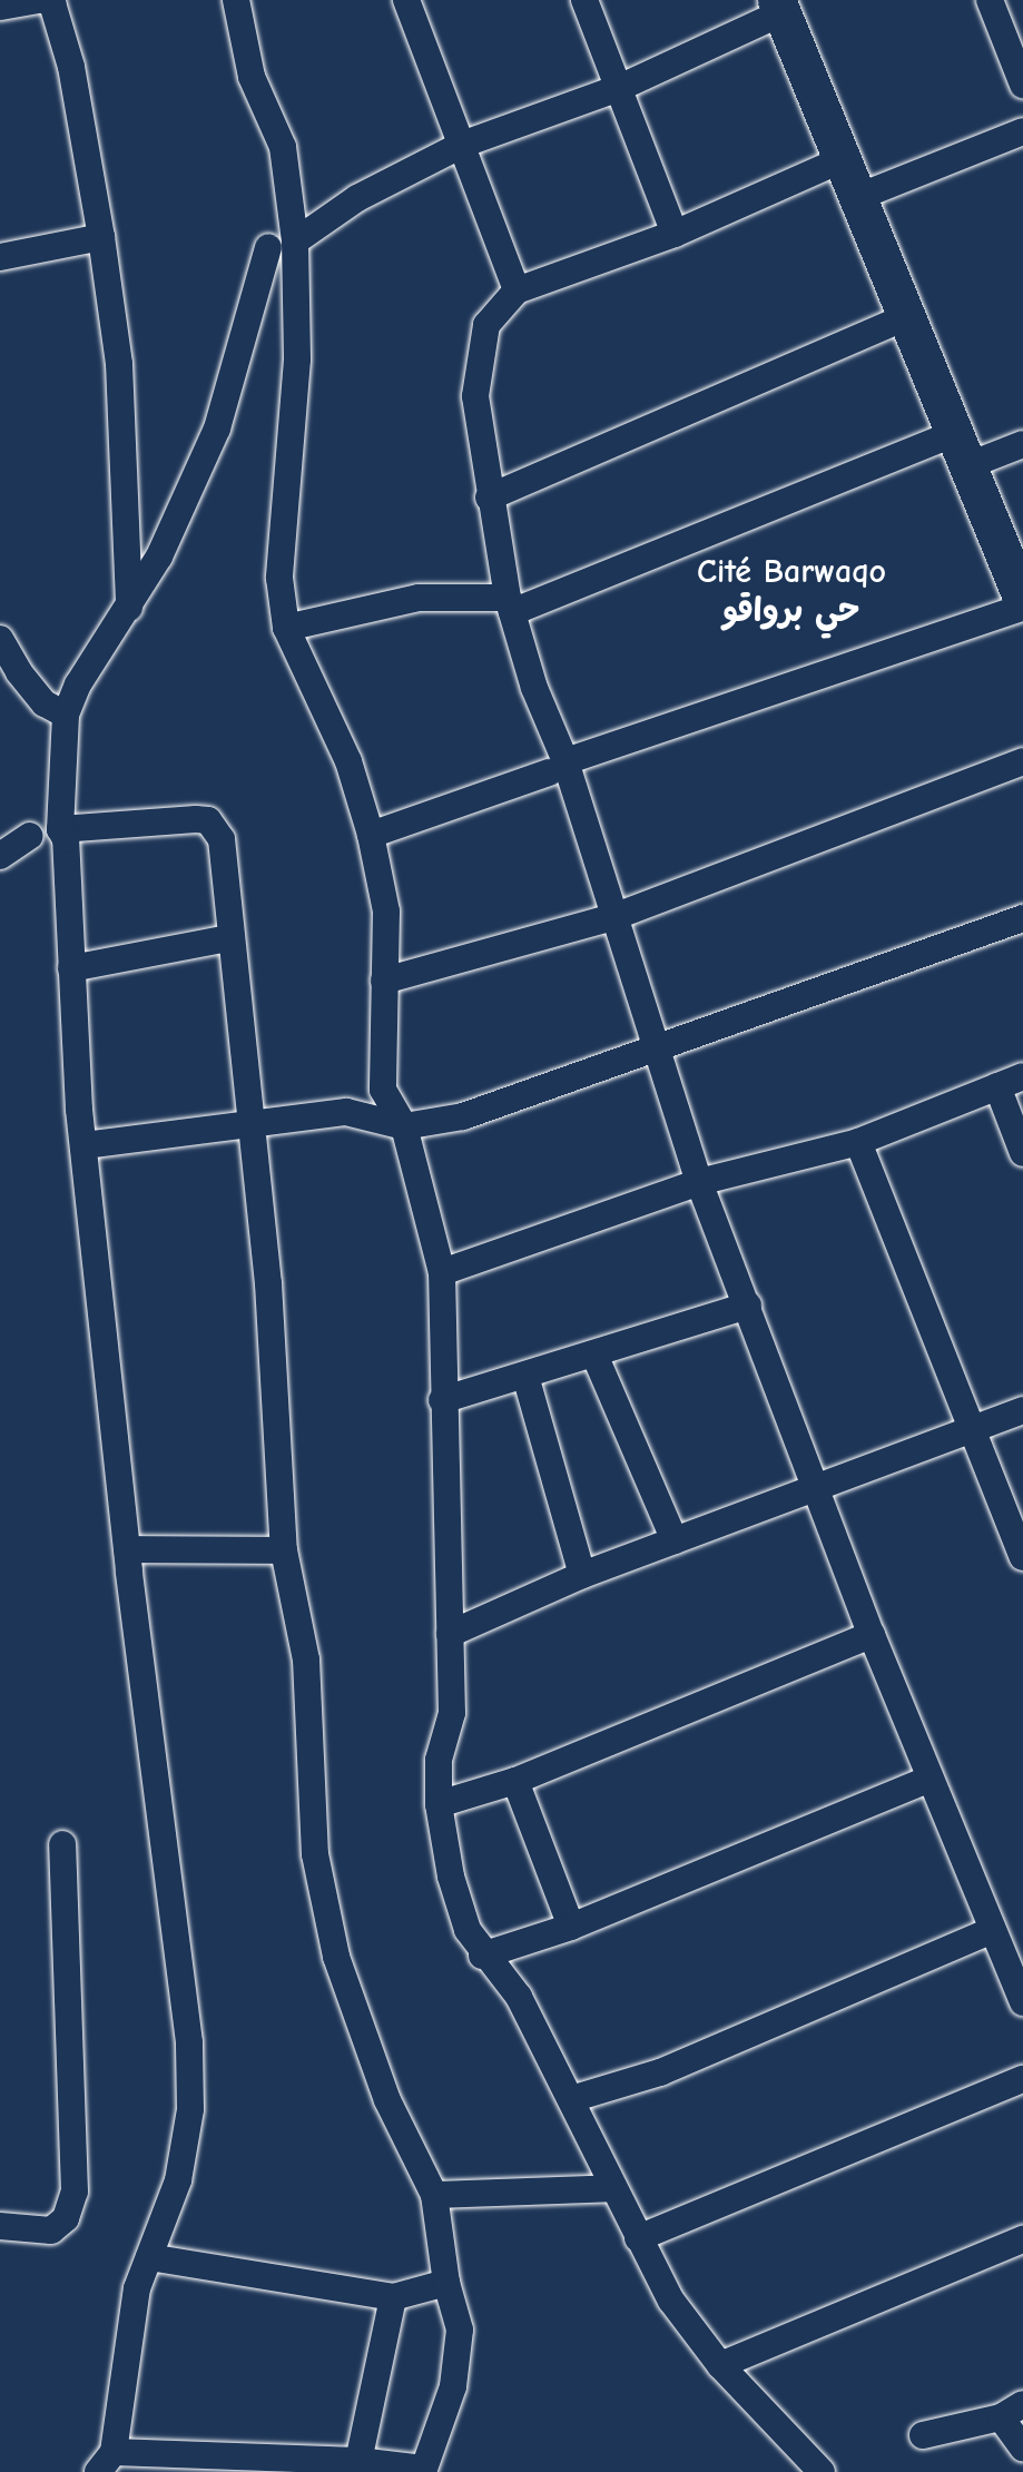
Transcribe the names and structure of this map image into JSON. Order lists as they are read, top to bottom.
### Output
{
  "districts": ["Cité Barwaqo حي برواقو"]
}
